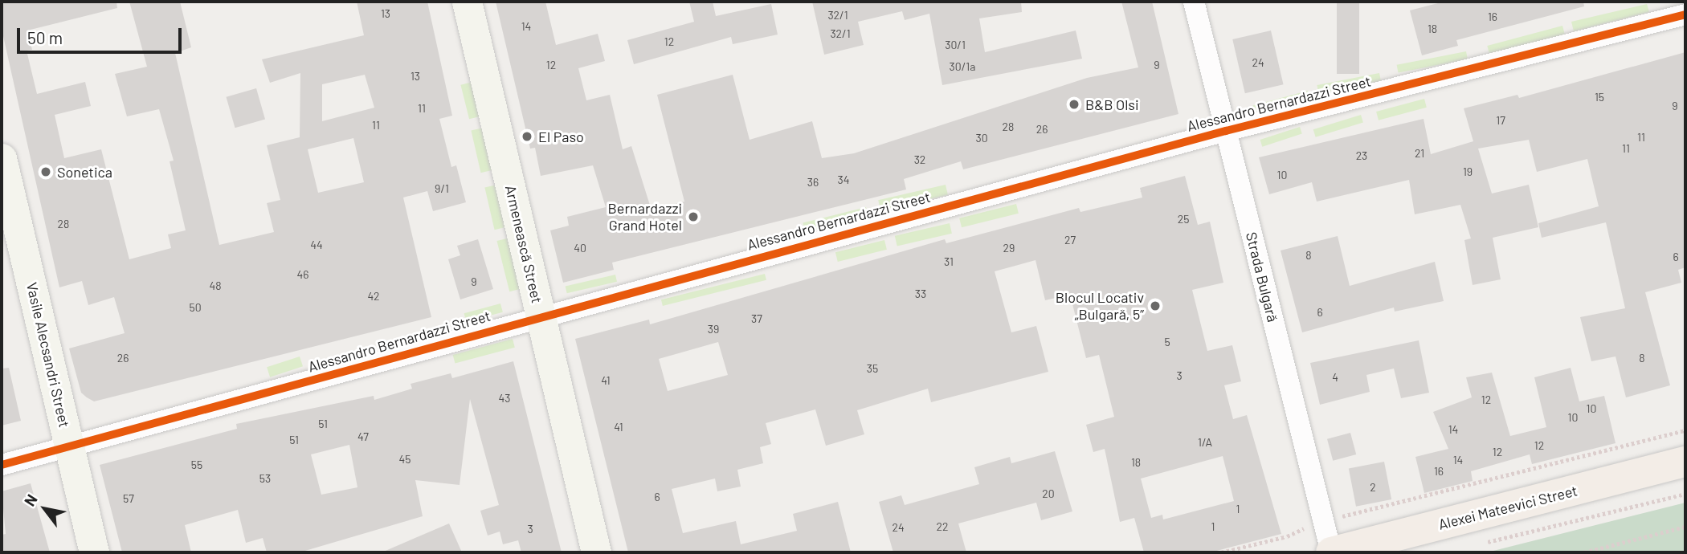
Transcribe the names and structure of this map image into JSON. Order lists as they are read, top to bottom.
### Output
{
  "streets": {
    "main road": ["Armenească Street", "Vasile Alecsandri Street", "Alexei Mateevici Street"],
    "street": ["Alessandro Bernardazzi Street", "Strada Bulgară"]
  },
  "crossings": [
    ["Alessandro Bernardazzi Street", "Armenească Street"],
    ["Alessandro Bernardazzi Street", "Strada Bulgară"],
    ["Alessandro Bernardazzi Street", "Vasile Alecsandri Street"],
    ["Strada Bulgară", "Alexei Mateevici Street"]
  ],
  "places": [
    "B&B Olsi",
    "El Paso",
    "Sonetica",
    "Bernardazzi Grand Hotel",
    "Blocul Locativ „Bulgară, 5”"
  ],
  "house_numbers": [
    "13",
    "32/1",
    "16",
    "14",
    "18",
    "32/1",
    "12",
    "30/1",
    "24",
    "12",
    "9",
    "30/1a",
    "13",
    "15",
    "9",
    "11",
    "17",
    "11",
    "28",
    "26",
    "11",
    "30",
    "11",
    "21",
    "23",
    "32",
    "19",
    "10",
    "34",
    "36",
    "9/1",
    "25",
    "28",
    "27",
    "44",
    "40",
    "29",
    "8",
    "6",
    "31",
    "46",
    "9",
    "48",
    "33",
    "42",
    "50",
    "6",
    "37",
    "39",
    "5",
    "26",
    "8",
    "35",
    "3",
    "4",
    "41",
    "43",
    "12",
    "10",
    "10",
    "51",
    "41",
    "14",
    "47",
    "51",
    "1/A",
    "12",
    "12",
    "45",
    "14",
    "18",
    "55",
    "16",
    "53",
    "2",
    "20",
    "6",
    "57",
    "1",
    "22",
    "1",
    "24",
    "3"
  ],
  "scale_bar": "50 m",
  "north": "top left"
}
